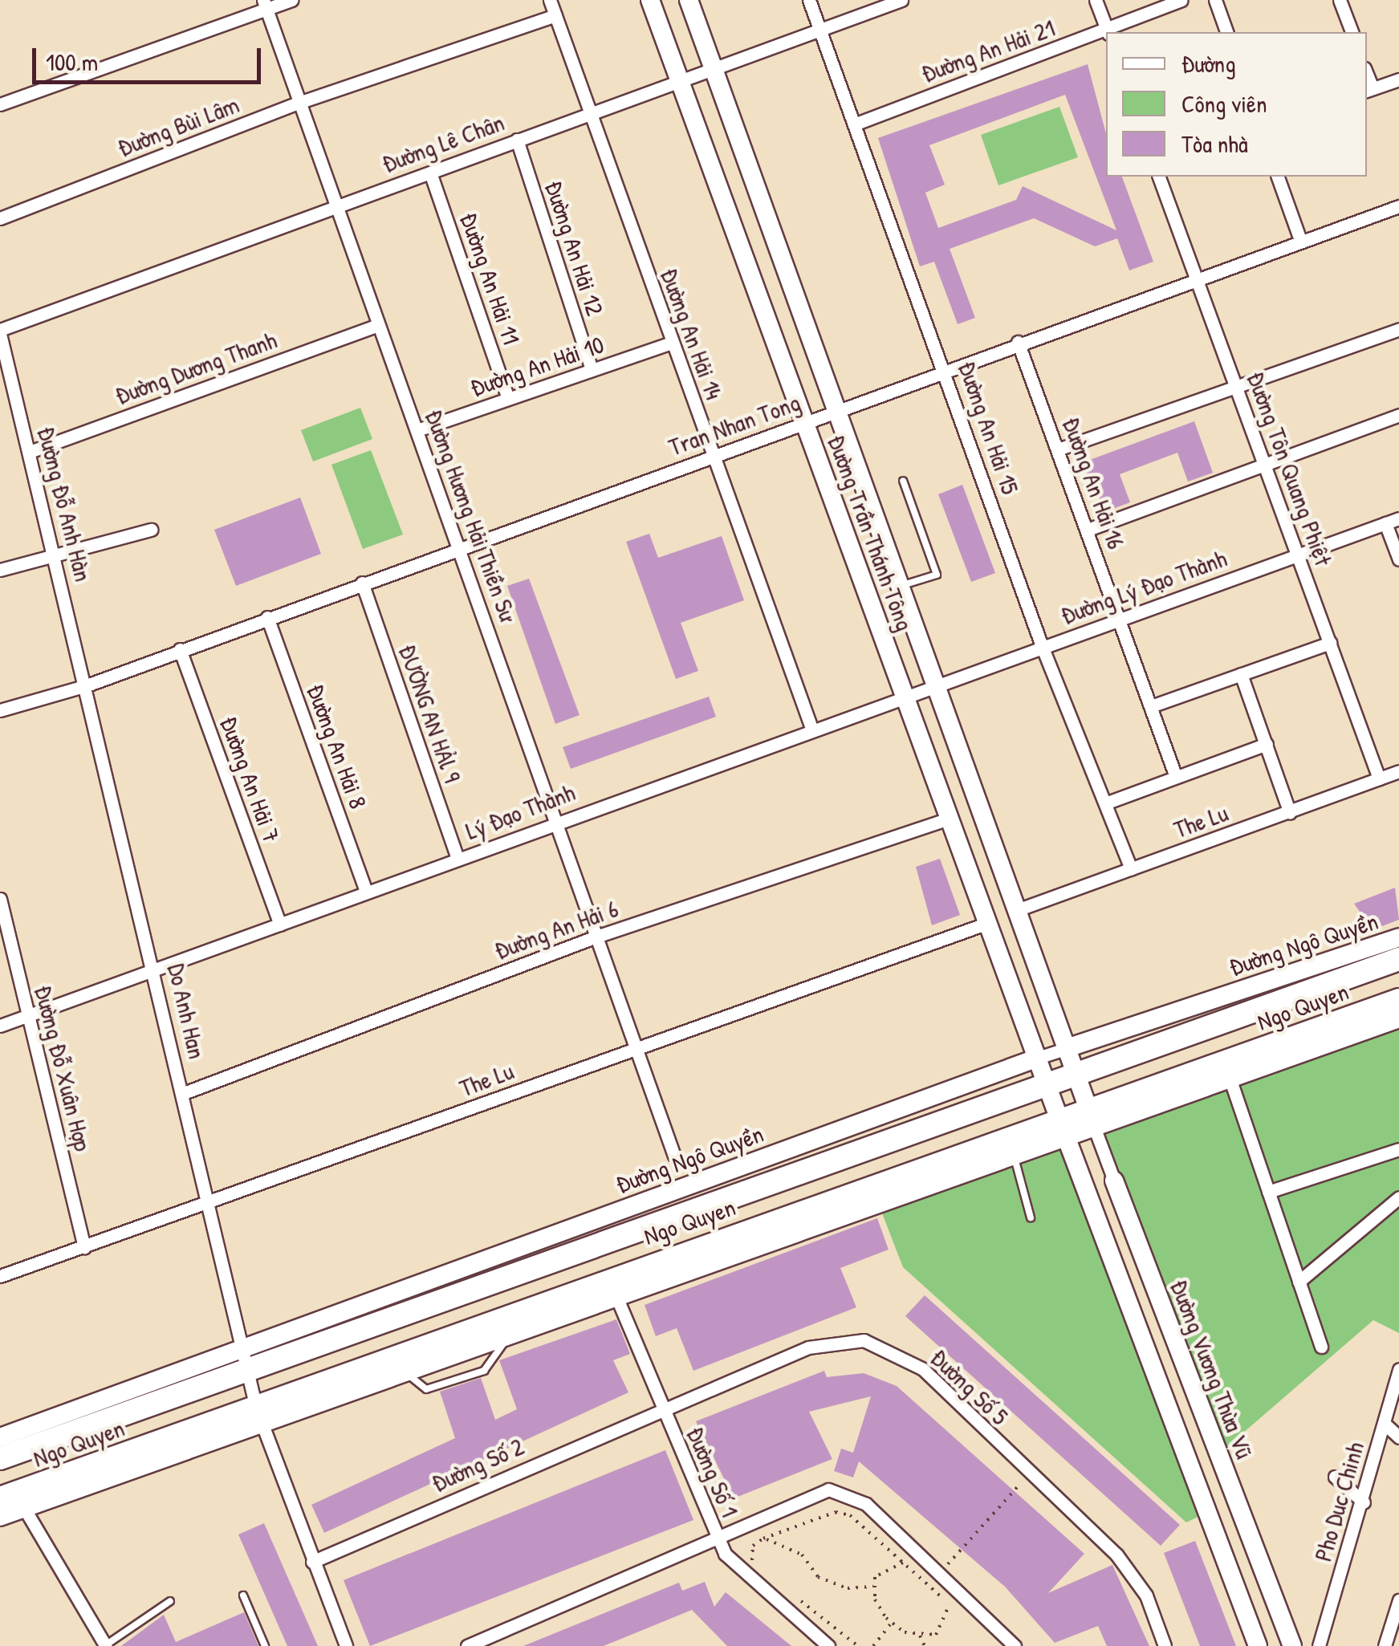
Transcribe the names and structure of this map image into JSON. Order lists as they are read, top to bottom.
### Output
{
  "streets": {
    "highway": ["Ngo Quyen"],
    "street": [
      "Đường An Hải 21",
      "Đường Bùi Lâm",
      "Đường Lê Chân",
      "Đường An Hải 12",
      "Đường An Hải 11",
      "Đường An Hải 14",
      "Đường An Hải 10",
      "Đường Dương Thanh",
      "Tran Nhan Tong",
      "Đường An Hải 15",
      "Đường Tôn Quang Phiệt",
      "Đường An Hải 16",
      "Đường Đỗ Anh Hàn",
      "Đường Hương Hải Thiền Sư",
      "Đường Trần Thánh Tông",
      "Đường Lý Đạo Thành",
      "ĐƯỜNG AN HẢl 9",
      "Đường An Hải 8",
      "Đường An Hải 7",
      "Lý Đạo Thành",
      "The Lu",
      "Đường An Hải 6",
      "Đường Ngô Quyền",
      "Do Anh Han",
      "Đường Đỗ Xuân Hợp",
      "Đường Vương Thừa Vũ",
      "Đường Số 5",
      "Đường Số 2",
      "Đường Số 1",
      "Pho Duc Chinh"
    ]
  },
  "crossings": [
    ["Đường An Hải 21", "Đường An Hải 15"],
    ["Đường Bùi Lâm", "Đường An Hải 14"],
    ["Đường Bùi Lâm", "Đường Hương Hải Thiền Sư"],
    ["Đường Lê Chân", "Đường An Hải 12"],
    ["Đường Lê Chân", "Đường An Hải 11"],
    ["Đường Lê Chân", "Đường An Hải 14"],
    ["Đường Lê Chân", "Đường An Hải 15"],
    ["Đường Lê Chân", "Đường Đỗ Anh Hàn"],
    ["Đường Lê Chân", "Đường Hương Hải Thiền Sư"],
    ["Đường Lê Chân", "Đường Trần Thánh Tông"],
    ["Đường An Hải 12", "Đường An Hải 10"],
    ["Đường An Hải 11", "Đường An Hải 10"],
    ["Đường An Hải 14", "Đường An Hải 10"],
    ["Đường An Hải 14", "Tran Nhan Tong"],
    ["Đường An Hải 14", "Lý Đạo Thành"],
    ["Đường An Hải 10", "Đường Hương Hải Thiền Sư"],
    ["Đường Dương Thanh", "Đường Đỗ Anh Hàn"],
    ["Đường Dương Thanh", "Đường Hương Hải Thiền Sư"],
    ["Tran Nhan Tong", "Đường An Hải 15"],
    ["Tran Nhan Tong", "Đường Tôn Quang Phiệt"],
    ["Tran Nhan Tong", "Đường An Hải 16"],
    ["Tran Nhan Tong", "Đường Đỗ Anh Hàn"],
    ["Tran Nhan Tong", "Đường Hương Hải Thiền Sư"],
    ["Tran Nhan Tong", "Đường Trần Thánh Tông"],
    ["Tran Nhan Tong", "ĐƯỜNG AN HẢl 9"],
    ["Tran Nhan Tong", "Đường An Hải 8"],
    ["Tran Nhan Tong", "Đường An Hải 7"],
    ["Tran Nhan Tong", "Do Anh Han"],
    ["Đường An Hải 15", "Đường Lý Đạo Thành"],
    ["Đường An Hải 15", "The Lu"],
    ["Đường Tôn Quang Phiệt", "Đường Lý Đạo Thành"],
    ["Đường Tôn Quang Phiệt", "The Lu"],
    ["Đường An Hải 16", "Đường Lý Đạo Thành"],
    ["Đường Đỗ Anh Hàn", "Do Anh Han"],
    ["Đường Hương Hải Thiền Sư", "Lý Đạo Thành"],
    ["Đường Hương Hải Thiền Sư", "The Lu"],
    ["Đường Hương Hải Thiền Sư", "Đường An Hải 6"],
    ["Đường Trần Thánh Tông", "Đường Lý Đạo Thành"],
    ["Đường Trần Thánh Tông", "Lý Đạo Thành"],
    ["Đường Trần Thánh Tông", "The Lu"],
    ["Đường Trần Thánh Tông", "Đường An Hải 6"],
    ["Đường Trần Thánh Tông", "Đường Ngô Quyền"],
    ["Đường Trần Thánh Tông", "Ngo Quyen"],
    ["Đường Trần Thánh Tông", "Đường Vương Thừa Vũ"],
    ["Đường Lý Đạo Thành", "Lý Đạo Thành"],
    ["ĐƯỜNG AN HẢl 9", "Lý Đạo Thành"],
    ["Đường An Hải 8", "Lý Đạo Thành"],
    ["Đường An Hải 7", "Lý Đạo Thành"],
    ["Lý Đạo Thành", "Do Anh Han"],
    ["Lý Đạo Thành", "Đường Đỗ Xuân Hợp"],
    ["The Lu", "Do Anh Han"],
    ["The Lu", "Đường Đỗ Xuân Hợp"],
    ["Đường An Hải 6", "Do Anh Han"],
    ["Đường Ngô Quyền", "Ngo Quyen"],
    ["Đường Ngô Quyền", "Do Anh Han"],
    ["Ngo Quyen", "Do Anh Han"],
    ["Ngo Quyen", "Đường Vương Thừa Vũ"],
    ["Ngo Quyen", "Đường Số 1"],
    ["Do Anh Han", "Đường Số 2"],
    ["Đường Số 5", "Đường Số 2"],
    ["Đường Số 5", "Đường Số 1"],
    ["Đường Số 2", "Đường Số 1"]
  ],
  "legend": ["Đường", "Công viên", "Tòa nhà"],
  "scale_bar": "100 m"
}
